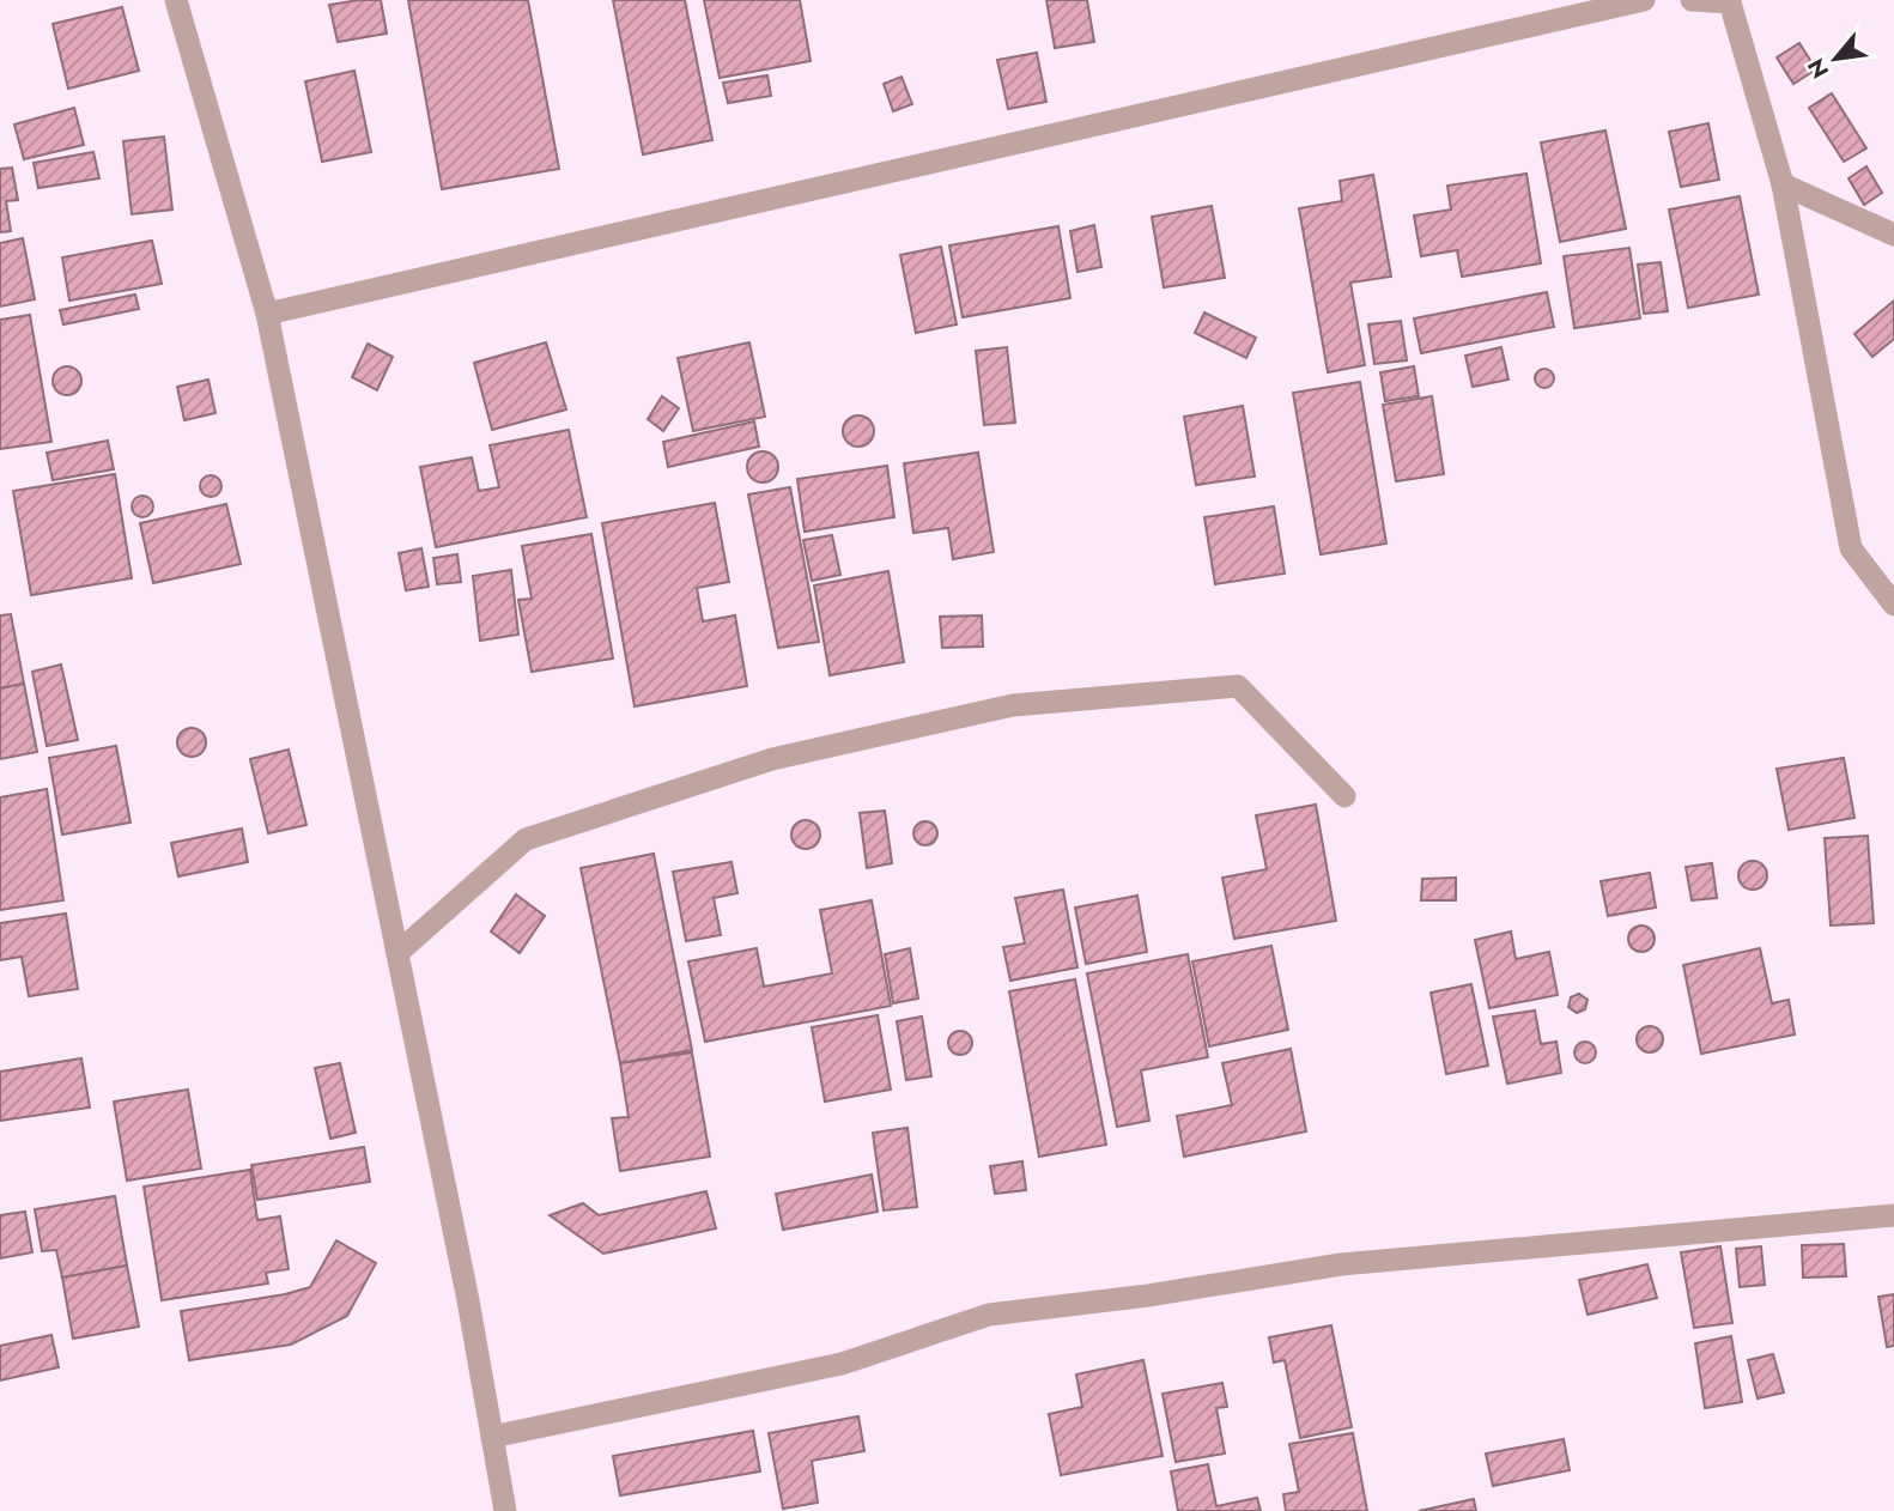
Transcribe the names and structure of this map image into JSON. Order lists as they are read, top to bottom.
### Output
{
  "north": "bottom left"
}
